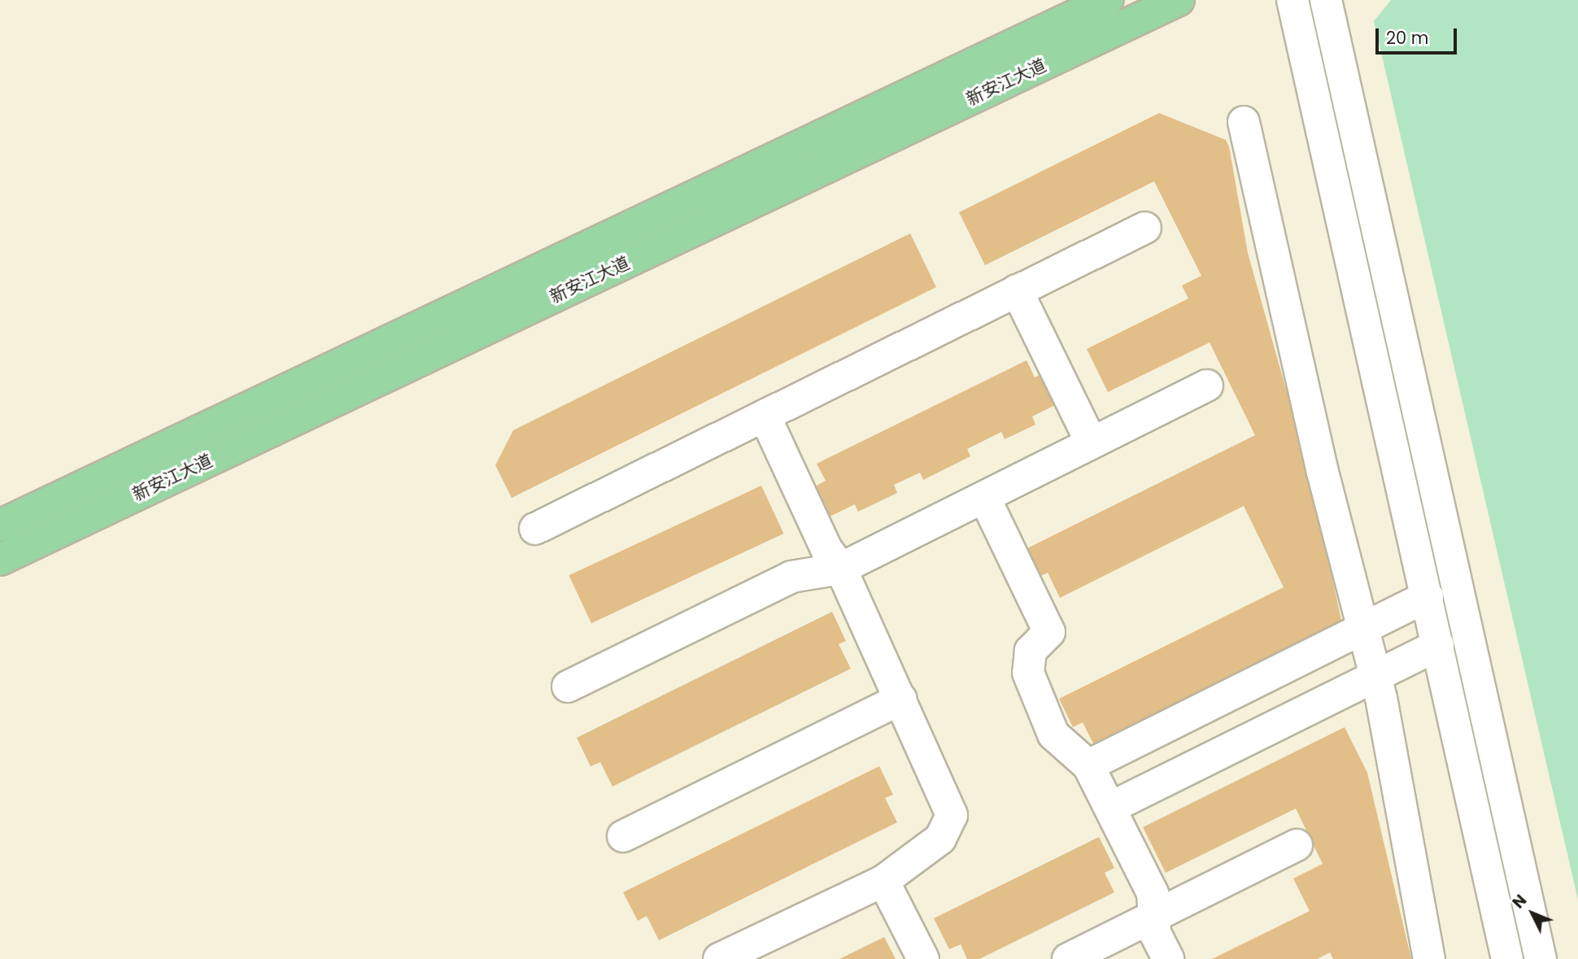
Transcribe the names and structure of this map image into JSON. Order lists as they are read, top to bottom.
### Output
{
  "streets": {
    "main road": ["新安江大道"]
  },
  "scale_bar": "20 m",
  "north": "top left"
}
